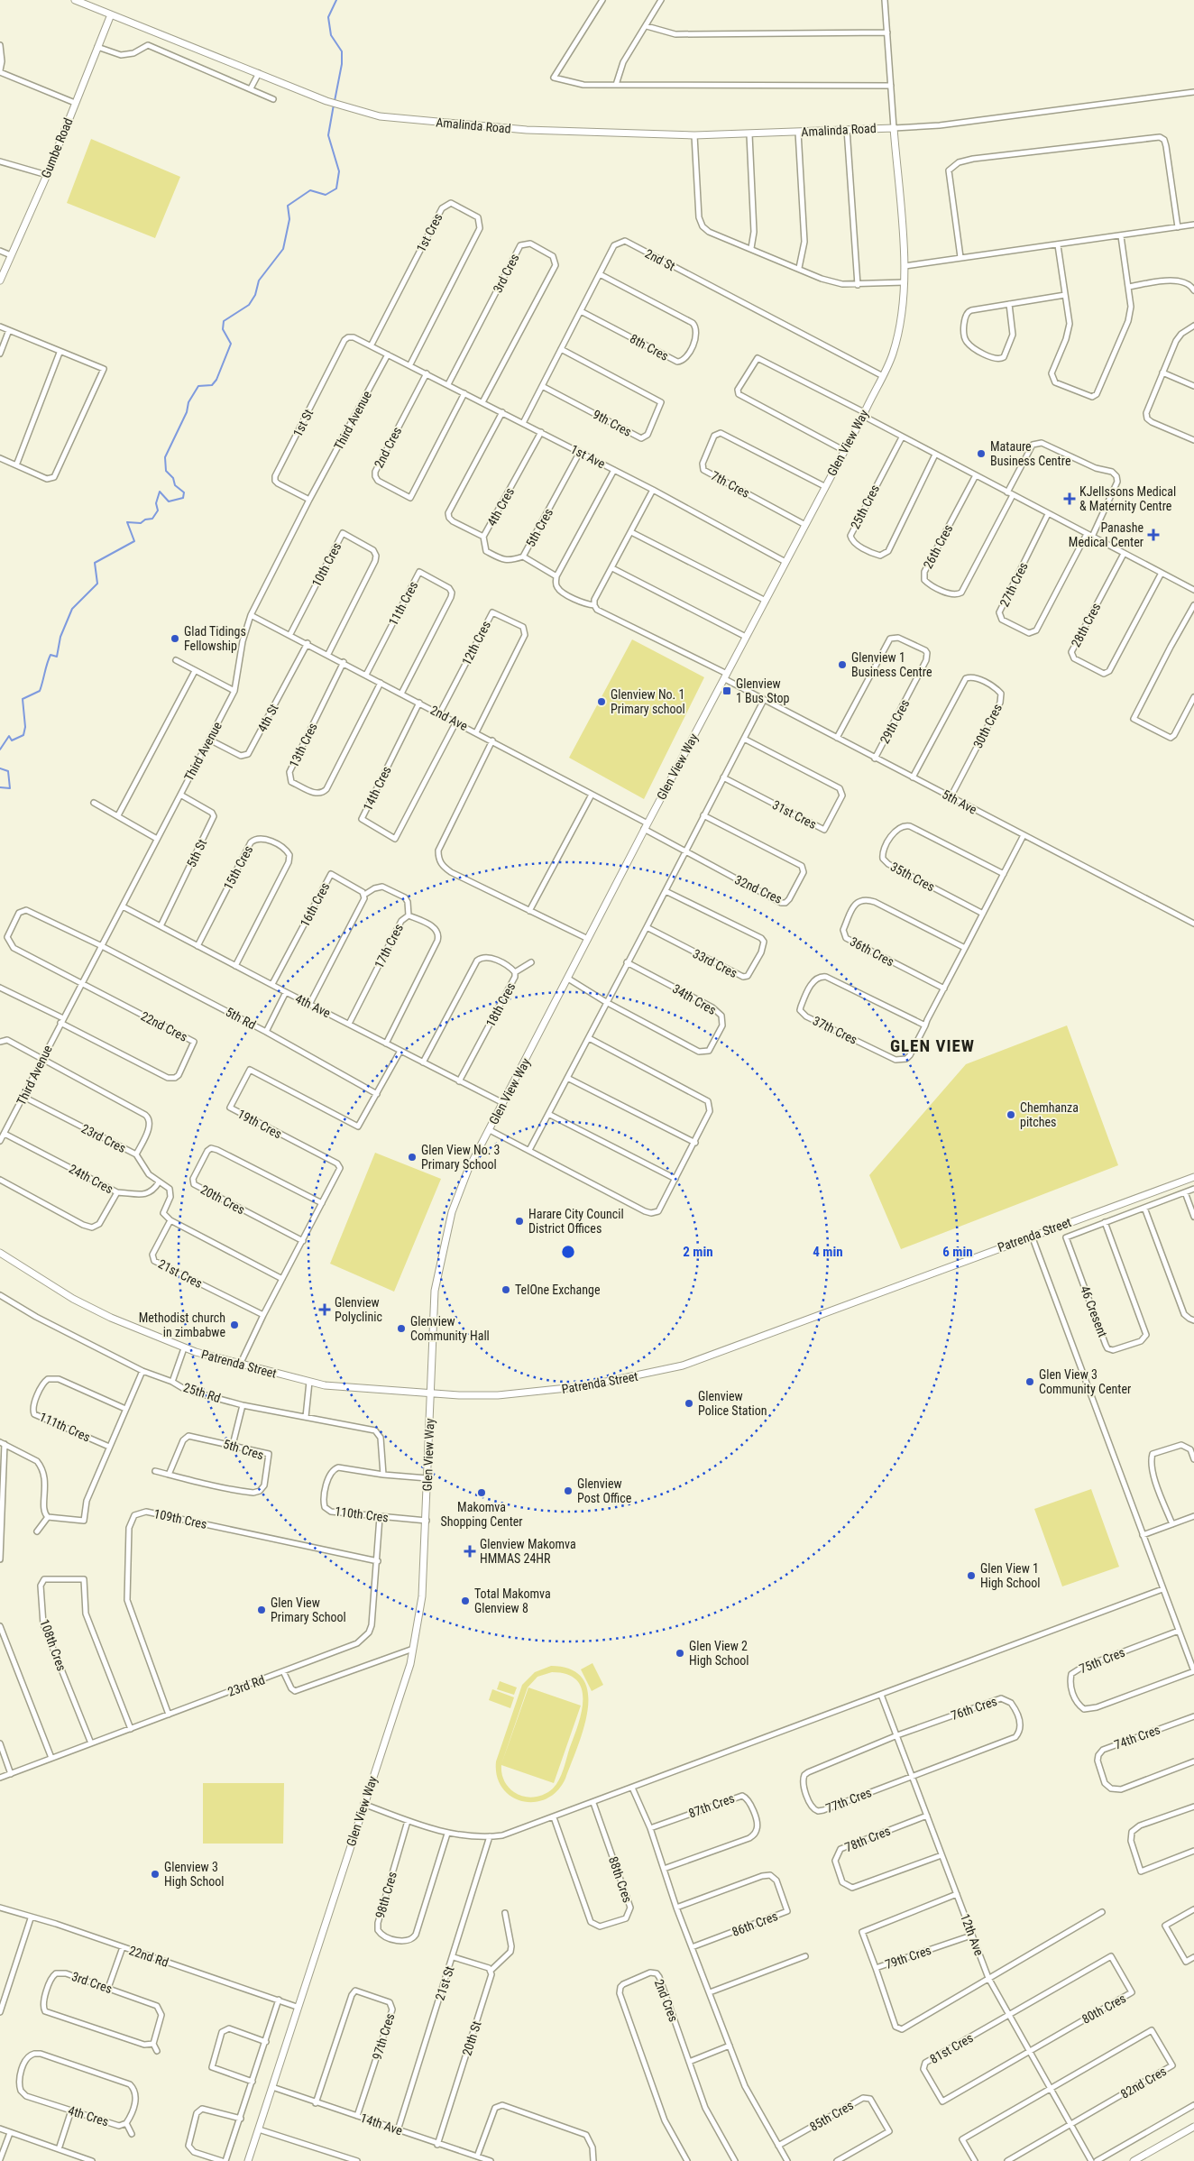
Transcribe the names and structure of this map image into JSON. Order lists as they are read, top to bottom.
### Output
{
  "streets": {
    "street": [
      "Amalinda Road",
      "Gumbe Road",
      "1st Cres",
      "2nd St",
      "3rd Cres",
      "8th Cres",
      "Third Avenue",
      "1st St",
      "9th Cres",
      "Glen View Way",
      "2nd Cres",
      "1st Ave",
      "7th Cres",
      "4th Cres",
      "25th Cres",
      "5th Cres",
      "26th Cres",
      "10th Cres",
      "27th Cres",
      "11th Cres",
      "28th Cres",
      "12th Cres",
      "4th St",
      "2nd Ave",
      "29th Cres",
      "30th Cres",
      "13th Cres",
      "14th Cres",
      "5th Ave",
      "31st Cres",
      "5th St",
      "15th Cres",
      "35th Cres",
      "32nd Cres",
      "16th Cres",
      "17th Cres",
      "36th Cres",
      "33rd Cres",
      "34th Cres",
      "18th Cres",
      "4th Ave",
      "5th Rd",
      "22nd Cres",
      "37th Cres",
      "19th Cres",
      "23rd Cres",
      "24th Cres",
      "20th Cres",
      "Patrenda Street",
      "21st Cres",
      "46 Cresent",
      "25th Rd",
      "111th Cres",
      "110th Cres",
      "109th Cres",
      "108th Cres",
      "75th Cres",
      "23rd Rd",
      "76th Cres",
      "74th Cres",
      "77th Cres",
      "87th Cres",
      "78th Cres",
      "88th Cres",
      "98th Cres",
      "86th Cres",
      "12th Ave",
      "22nd Rd",
      "79th Cres",
      "21st St",
      "80th Cres",
      "97th Cres",
      "20th St",
      "81st Cres",
      "82nd Cres",
      "85th Cres",
      "14th Ave"
    ]
  },
  "crossings": [
    ["Amalinda Road", "Gumbe Road"],
    ["Amalinda Road", "Glen View Way"],
    ["1st Cres", "1st Ave"],
    ["2nd St", "8th Cres"],
    ["2nd St", "9th Cres"],
    ["2nd St", "Glen View Way"],
    ["2nd St", "1st Ave"],
    ["3rd Cres", "1st Ave"],
    ["Third Avenue", "1st St"],
    ["Third Avenue", "1st Ave"],
    ["Third Avenue", "4th St"],
    ["Third Avenue", "2nd Ave"],
    ["Third Avenue", "5th St"],
    ["Third Avenue", "4th Ave"],
    ["Third Avenue", "5th Rd"],
    ["Third Avenue", "22nd Cres"],
    ["Third Avenue", "23rd Cres"],
    ["Third Avenue", "24th Cres"],
    ["1st St", "1st Ave"],
    ["Glen View Way", "1st Ave"],
    ["Glen View Way", "7th Cres"],
    ["Glen View Way", "2nd Ave"],
    ["Glen View Way", "5th Ave"],
    ["Glen View Way", "32nd Cres"],
    ["Glen View Way", "34th Cres"],
    ["Glen View Way", "4th Ave"],
    ["Glen View Way", "Patrenda Street"],
    ["Glen View Way", "110th Cres"],
    ["Glen View Way", "22nd Rd"],
    ["Glen View Way", "14th Ave"],
    ["2nd Cres", "1st Ave"],
    ["1st Ave", "4th Cres"],
    ["1st Ave", "5th Cres"],
    ["5th Cres", "5th Ave"],
    ["10th Cres", "2nd Ave"],
    ["11th Cres", "2nd Ave"],
    ["12th Cres", "2nd Ave"],
    ["4th St", "2nd Ave"],
    ["2nd Ave", "13th Cres"],
    ["2nd Ave", "14th Cres"],
    ["2nd Ave", "32nd Cres"],
    ["29th Cres", "5th Ave"],
    ["30th Cres", "5th Ave"],
    ["5th St", "4th Ave"],
    ["15th Cres", "4th Ave"],
    ["16th Cres", "4th Ave"],
    ["17th Cres", "4th Ave"],
    ["18th Cres", "4th Ave"],
    ["5th Rd", "22nd Cres"],
    ["5th Rd", "19th Cres"],
    ["19th Cres", "20th Cres"],
    ["25th Rd", "110th Cres"],
    ["110th Cres", "23rd Rd"],
    ["109th Cres", "23rd Rd"],
    ["108th Cres", "23rd Rd"],
    ["76th Cres", "77th Cres"],
    ["76th Cres", "12th Ave"],
    ["77th Cres", "12th Ave"],
    ["78th Cres", "12th Ave"],
    ["12th Ave", "79th Cres"],
    ["12th Ave", "80th Cres"],
    ["12th Ave", "81st Cres"],
    ["12th Ave", "82nd Cres"],
    ["21st St", "14th Ave"],
    ["80th Cres", "81st Cres"],
    ["97th Cres", "14th Ave"],
    ["20th St", "14th Ave"]
  ],
  "districts": ["GLEN VIEW"],
  "places": {
    "other": [
      "Mataure Business Centre",
      "Glad Tidings Fellowship",
      "Glenview 1 Business Centre",
      "Glenview No. 1 Primary school",
      "Chemhanza pitches",
      "Glen View No. 3 Primary School",
      "Harare City Council District Offices",
      "TelOne Exchange",
      "Methodist church in zimbabwe",
      "Glenview Community Hall",
      "Glen View 3 Community Center",
      "Glenview Police Station",
      "Glenview Post Office",
      "Makomva Shopping Center",
      "Glen View 1 High School",
      "Total Makomva Glenview 8",
      "Glen View Primary School",
      "Glen View 2 High School",
      "Glenview 3 High School"
    ],
    "health": [
      "KJellssons Medical & Maternity Centre",
      "Panashe Medical Center",
      "Glenview Polyclinic",
      "Glenview Makomva HMMAS 24HR"
    ],
    "transit": ["Glenview 1 Bus Stop"]
  },
  "rings": ["2 min", "4 min", "6 min"]
}
